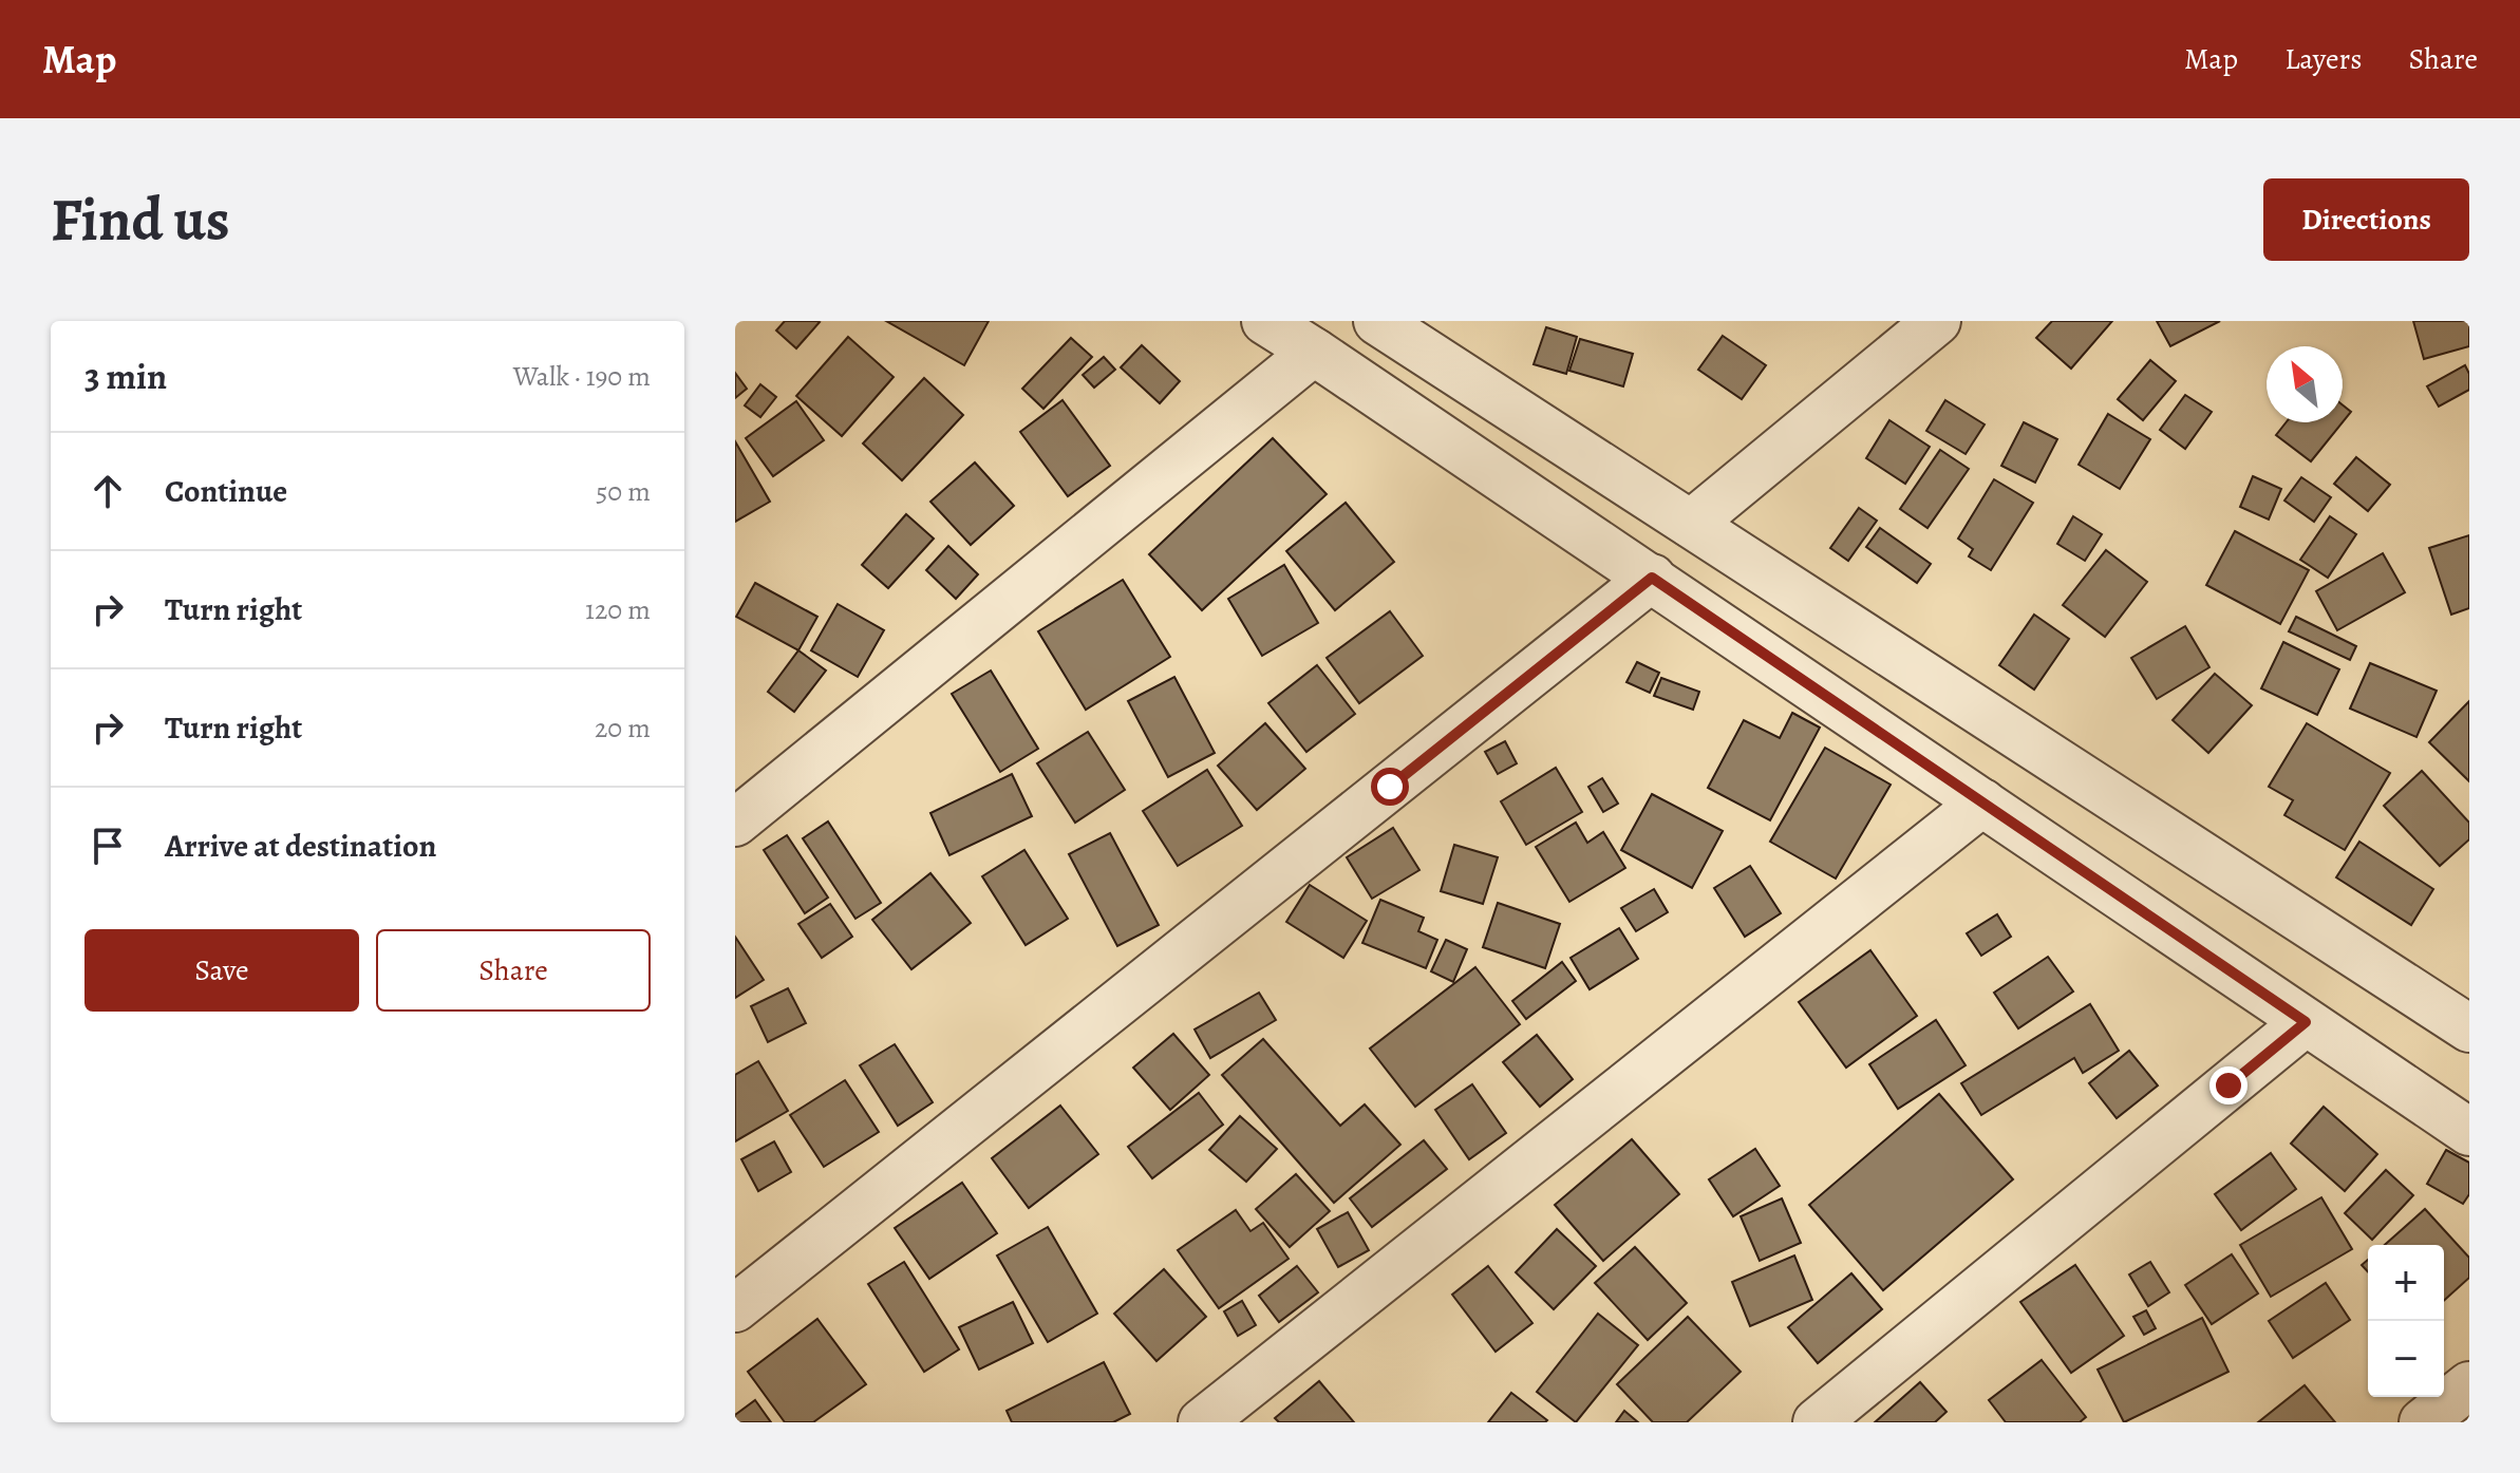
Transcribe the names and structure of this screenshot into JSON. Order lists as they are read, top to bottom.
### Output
{
  "north": "top left",
  "page": {
    "header": "Map",
    "nav": ["Map", "Layers", "Share"],
    "buttons": [
      "Directions",
      ["Save", "Share"]
    ],
    "title": "Find us",
    "heading": ["3 min", "Walk · 190 m"],
    "list": [
      ["Continue", "50 m"],
      ["Turn right", "120 m"],
      ["Turn right", "20 m"],
      "Arrive at destination"
    ],
    "map_buttons": ["+", "−"]
  }
}
